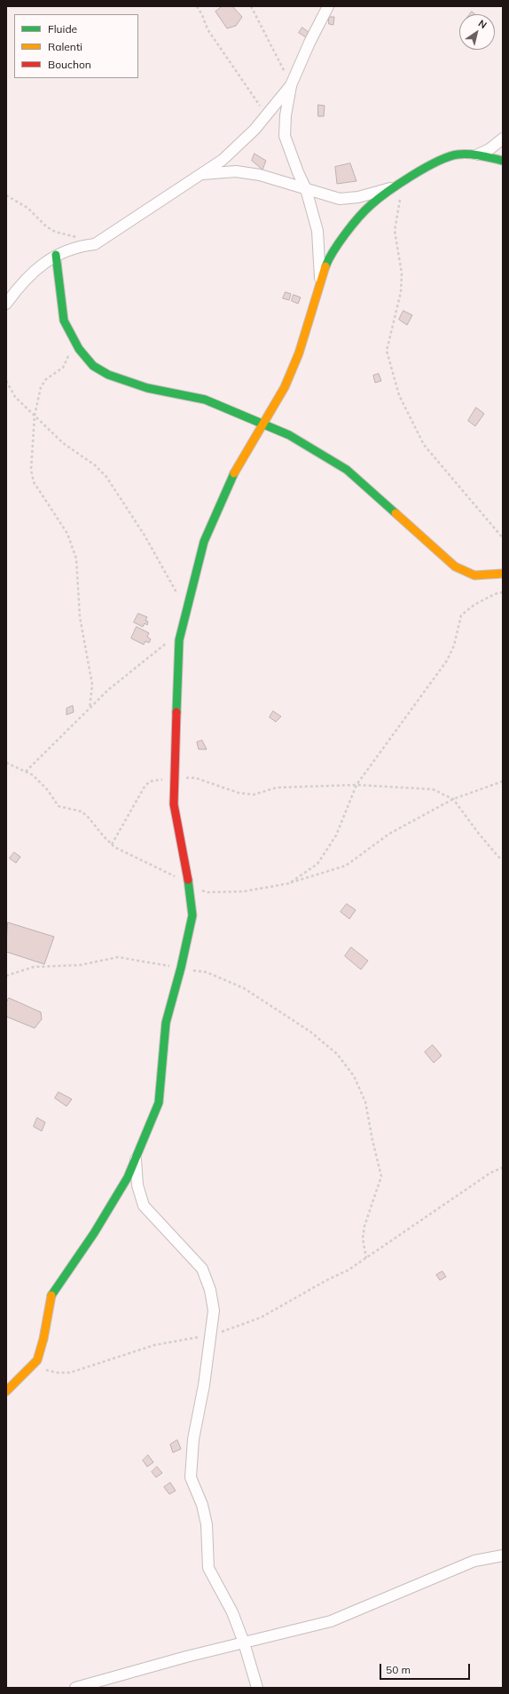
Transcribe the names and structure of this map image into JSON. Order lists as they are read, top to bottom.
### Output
{
  "legend": ["Fluide", "Ralenti", "Bouchon"],
  "scale_bar": "50 m",
  "north": "top right"
}
